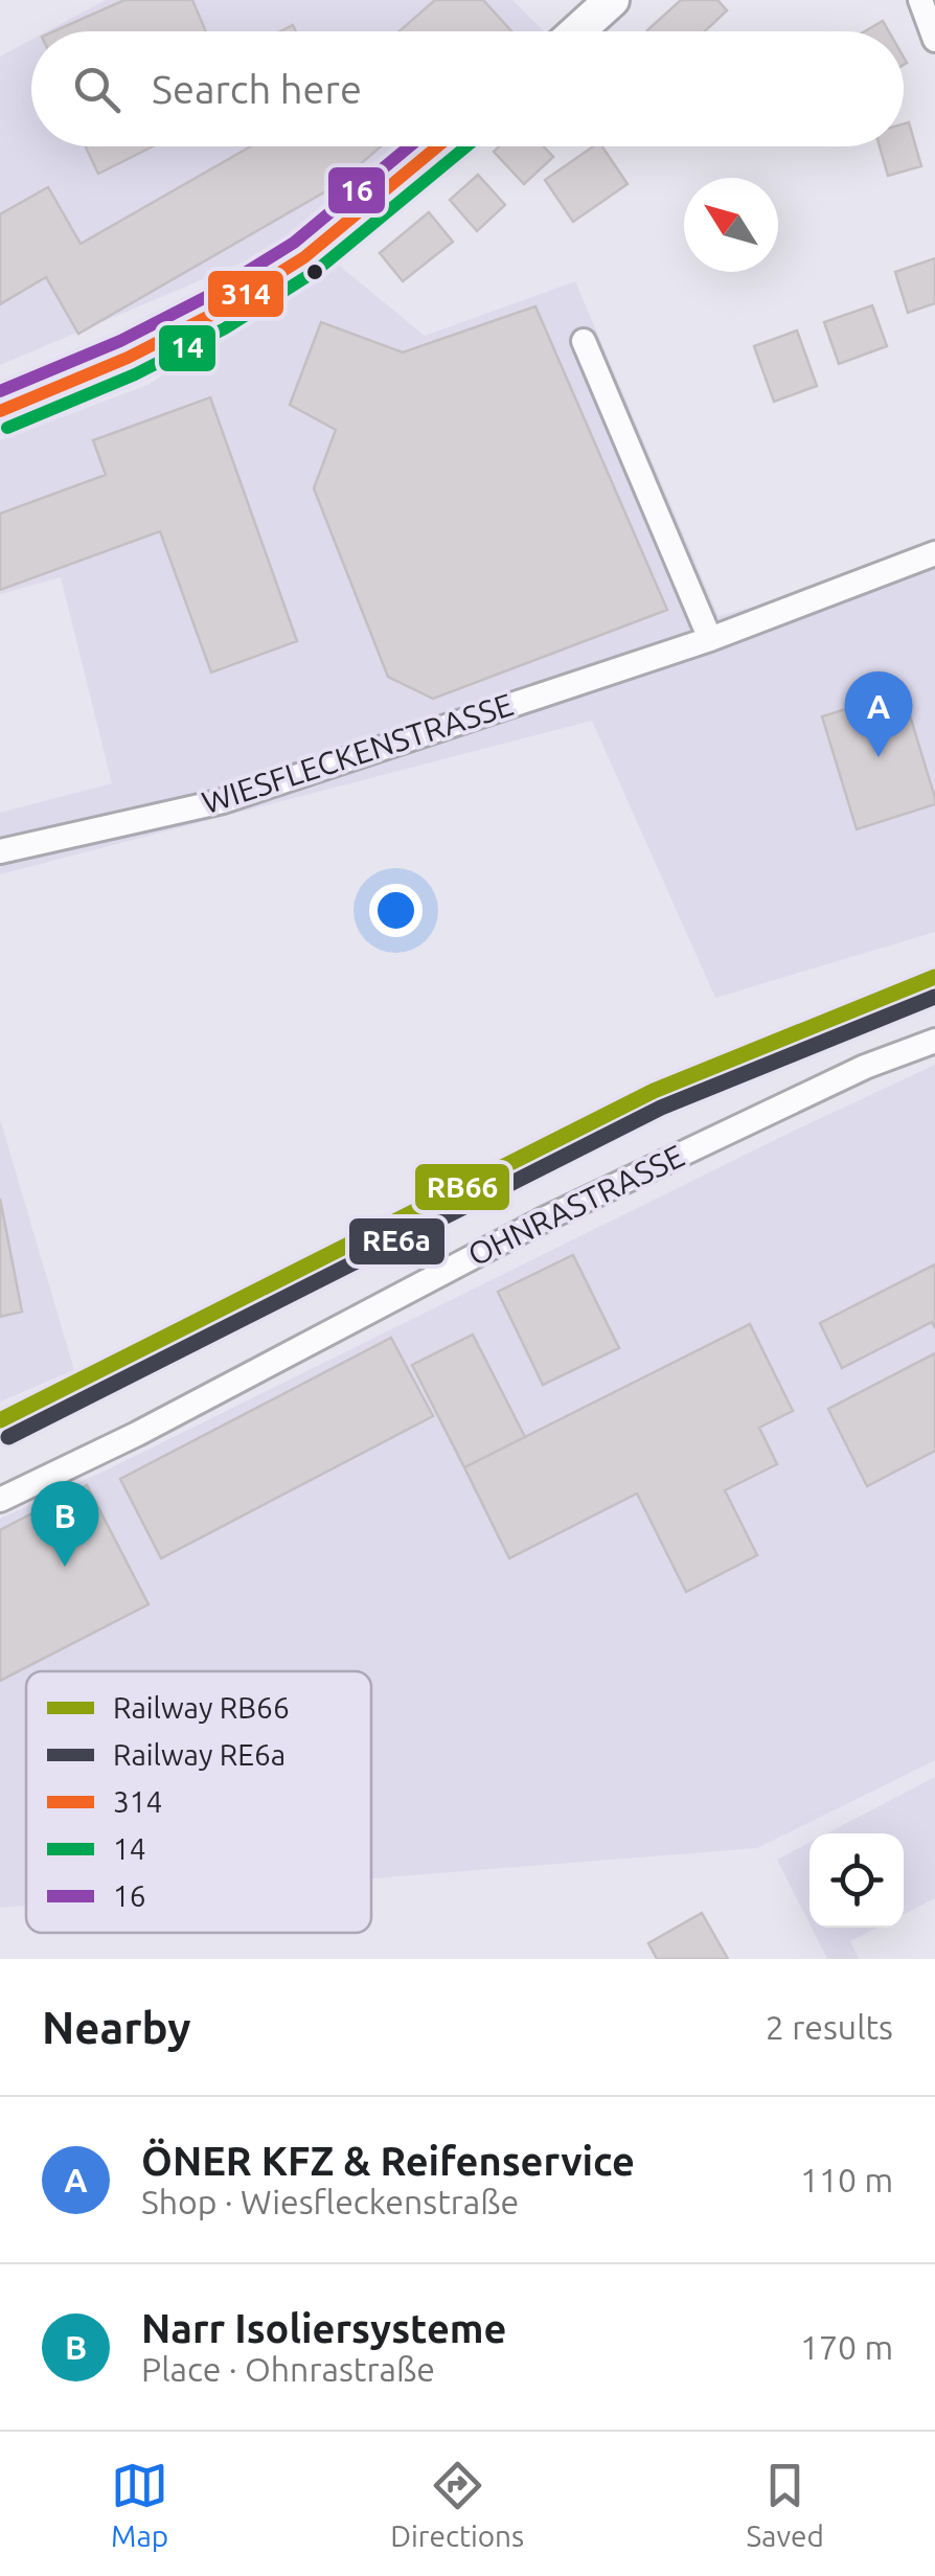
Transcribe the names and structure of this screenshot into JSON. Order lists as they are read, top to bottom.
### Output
{
  "streets": {
    "street": ["WIESFLECKENSTRASSE", "OHNRASTRASSE"]
  },
  "lines": [
    "transit line 314",
    "transit line 14",
    "transit line 16",
    "rail line RB66",
    "rail line RE6a"
  ],
  "legend": [
    "Railway RB66",
    "Railway RE6a",
    "314",
    "14",
    "16"
  ],
  "north": "top left",
  "page": {
    "search": "Search here",
    "pins": ["A", "B"],
    "heading": ["Nearby", "2 results"],
    "list": [
      {
        "mark": "A",
        "name": "ÖNER KFZ & Reifenservice",
        "note": "Shop · Wiesfleckenstraße",
        "value": "110 m"
      },
      {
        "mark": "B",
        "name": "Narr Isoliersysteme",
        "note": "Place · Ohnrastraße",
        "value": "170 m"
      }
    ],
    "nav": ["Map", "Directions", "Saved"]
  }
}
